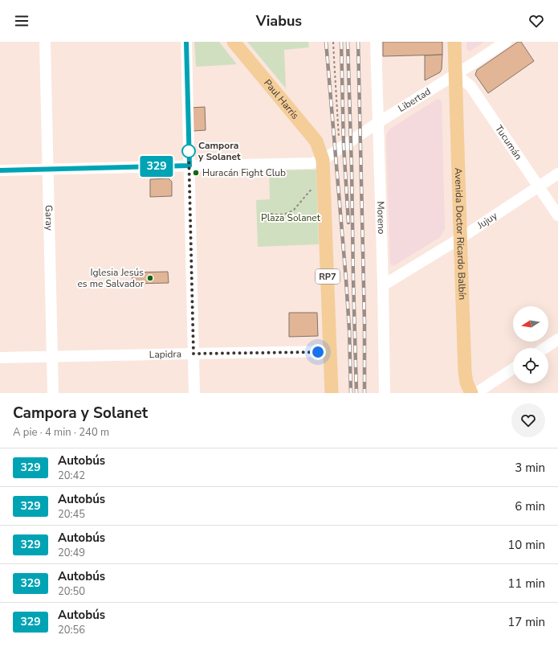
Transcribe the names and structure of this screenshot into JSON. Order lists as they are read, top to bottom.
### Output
{
  "streets": {
    "main road": ["Paul Harris", "Avenida Doctor Ricardo Balbín", "RP7"],
    "street": [
      "Libertad",
      "Tucumán",
      "Garay",
      "Moreno",
      "Jujuy",
      "Lapidra"
    ]
  },
  "crossings": [
    ["Paul Harris", "Libertad"],
    ["Paul Harris", "RP7"],
    ["Libertad", "Tucumán"],
    ["Libertad", "Moreno"],
    ["Libertad", "Avenida Doctor Ricardo Balbín"],
    ["Libertad", "RP7"],
    ["Tucumán", "Jujuy"],
    ["Tucumán", "Avenida Doctor Ricardo Balbín"],
    ["Garay", "Lapidra"],
    ["Moreno", "Jujuy"],
    ["Jujuy", "Avenida Doctor Ricardo Balbín"],
    ["RP7", "Lapidra"]
  ],
  "parks": ["Plaza Solanet"],
  "places": ["Campora y Solanet", "Huracán Fight Club", "Iglesia Jesús es me Salvador"],
  "lines": ["bus line 329"],
  "north": "left",
  "page": {
    "header": "Viabus",
    "on_map": "329",
    "heading": ["Campora y Solanet", "A pie · 4 min · 240 m"],
    "list": [
      {
        "mark": "329",
        "name": "Autobús",
        "note": "20:42",
        "value": "3 min"
      },
      {
        "mark": "329",
        "name": "Autobús",
        "note": "20:45",
        "value": "6 min"
      },
      {
        "mark": "329",
        "name": "Autobús",
        "note": "20:49",
        "value": "10 min"
      },
      {
        "mark": "329",
        "name": "Autobús",
        "note": "20:50",
        "value": "11 min"
      },
      {
        "mark": "329",
        "name": "Autobús",
        "note": "20:56",
        "value": "17 min"
      }
    ]
  }
}
